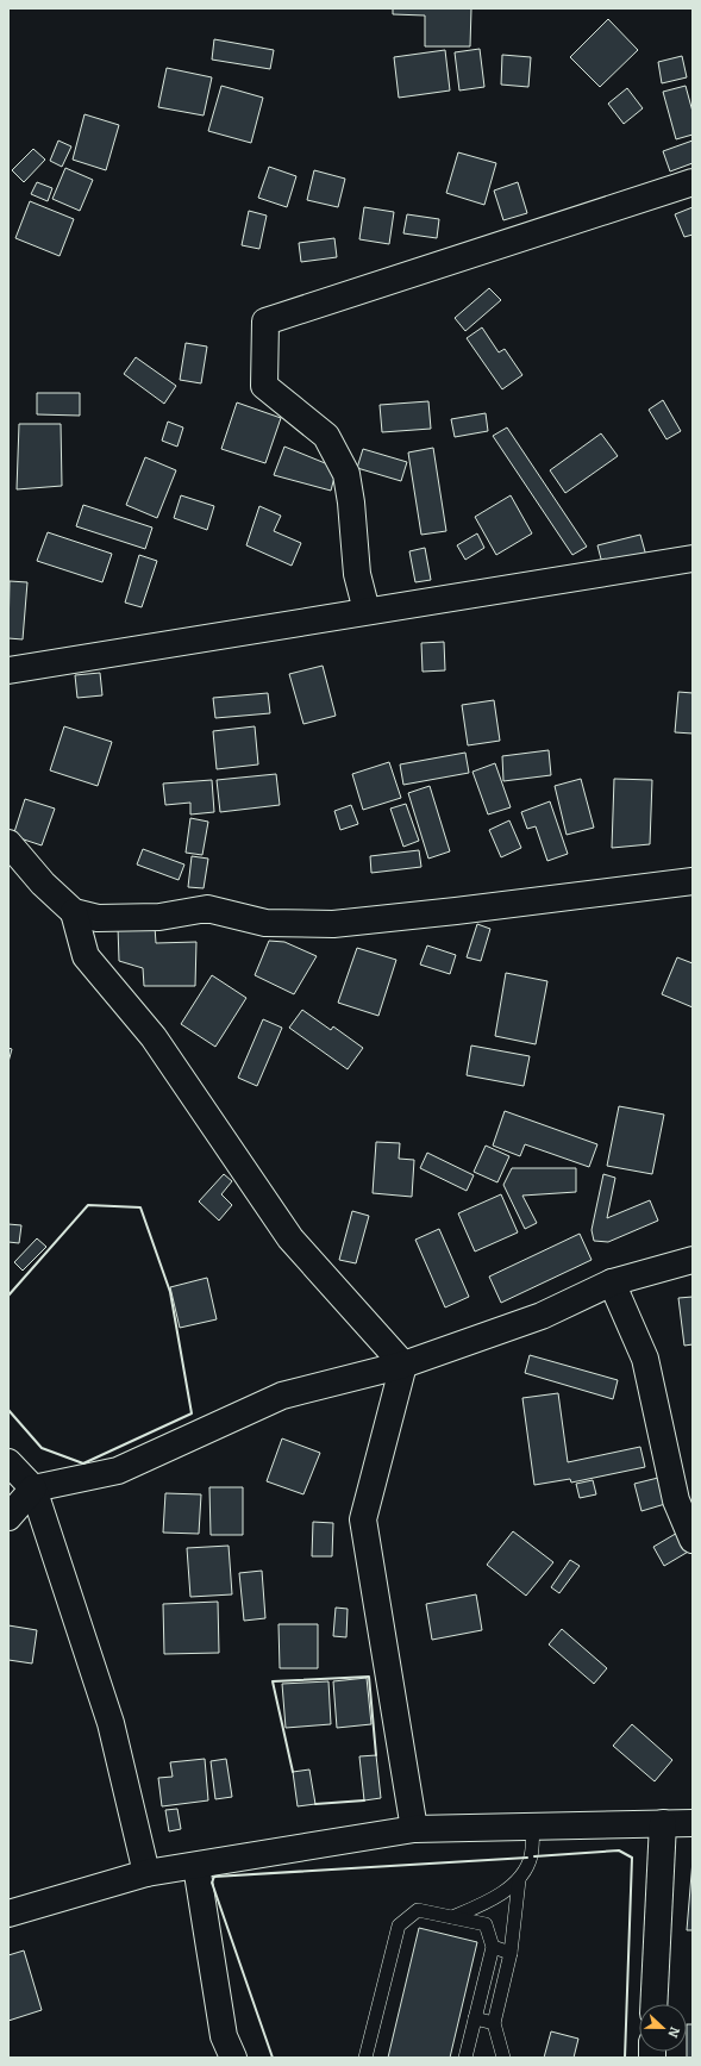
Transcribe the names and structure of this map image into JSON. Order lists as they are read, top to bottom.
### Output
{
  "north": "right"
}
